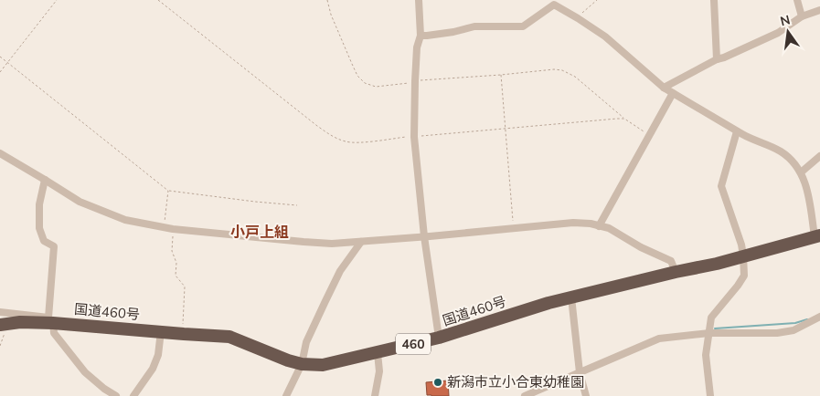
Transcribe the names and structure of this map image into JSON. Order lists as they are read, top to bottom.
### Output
{
  "streets": {
    "highway": ["国道460号", "460"]
  },
  "districts": ["小戸上組"],
  "places": ["新潟市立小合東幼稚園"],
  "north": "top"
}
